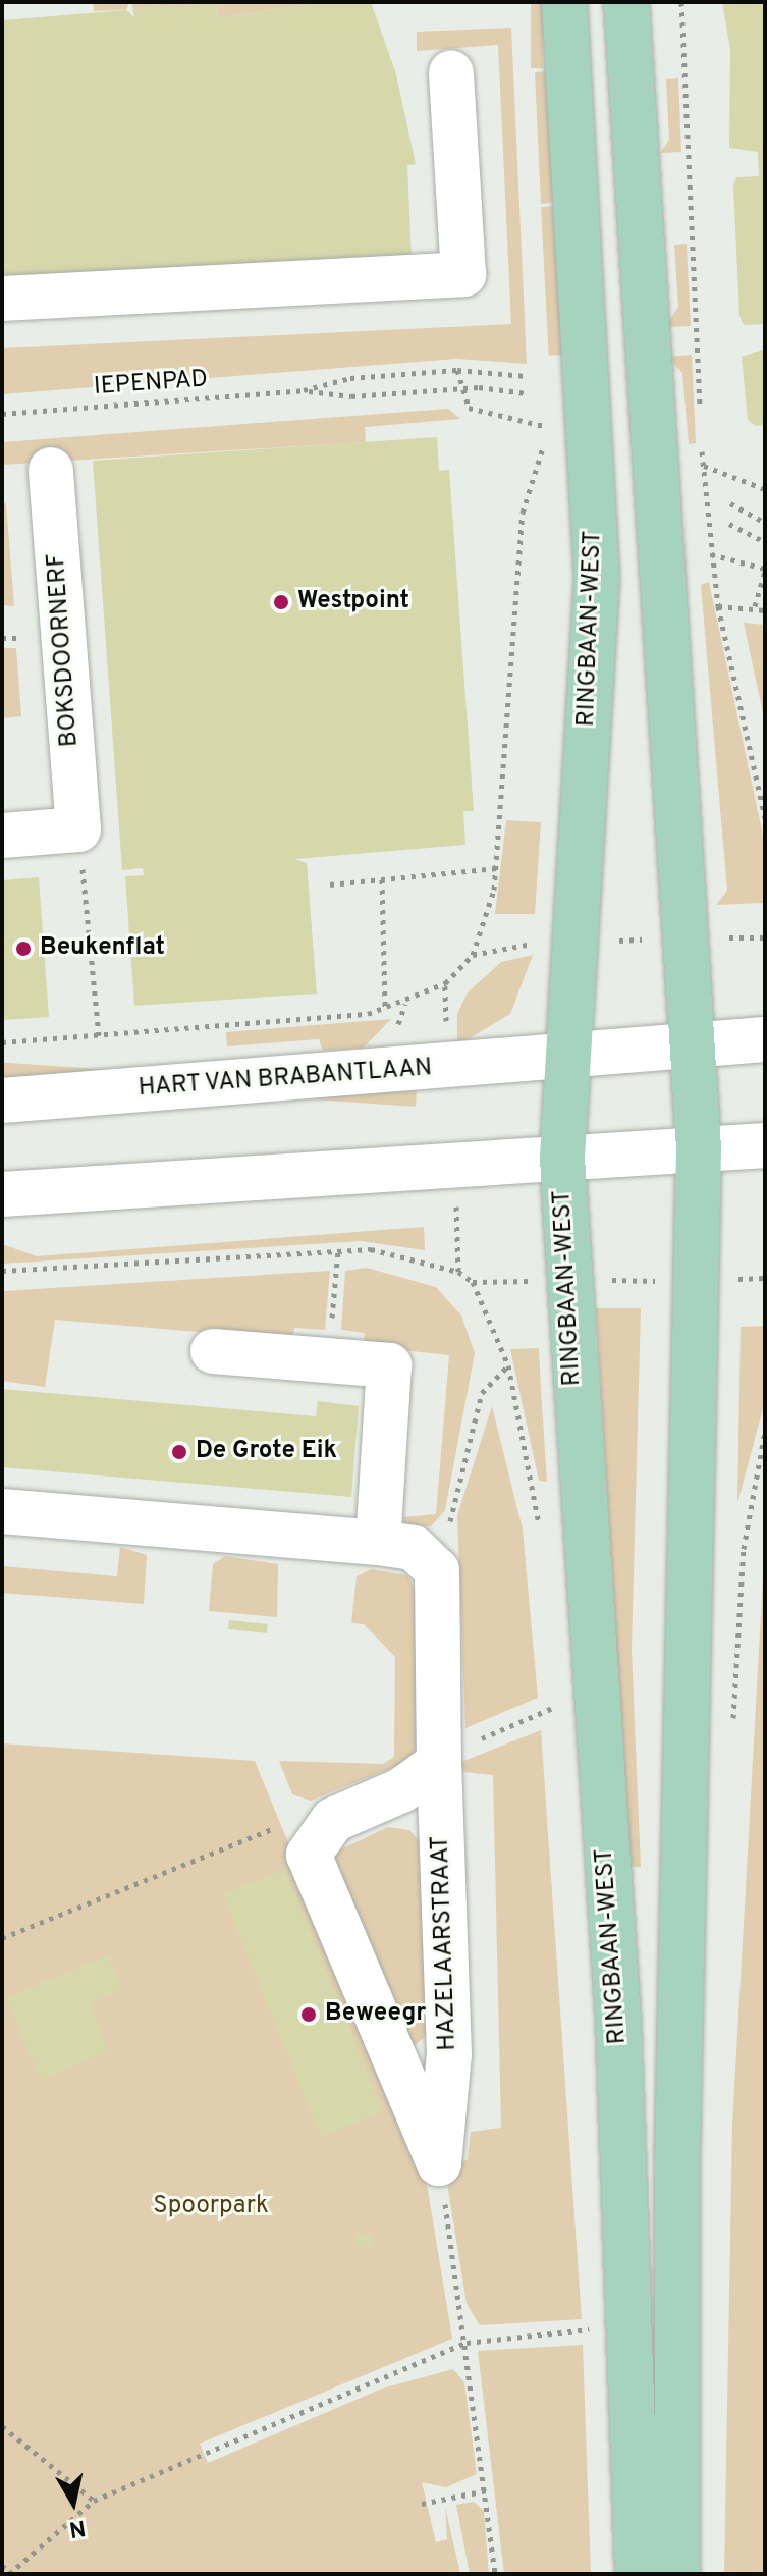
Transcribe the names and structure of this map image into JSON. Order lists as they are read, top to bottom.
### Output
{
  "streets": {
    "main road": ["RINGBAAN-WEST"],
    "street": ["BOKSDOORNERF", "HART VAN BRABANTLAAN", "HAZELAARSTRAAT"],
    "path": ["IEPENPAD"]
  },
  "crossings": [
    ["RINGBAAN-WEST", "HART VAN BRABANTLAAN"]
  ],
  "parks": ["Spoorpark"],
  "places": [
    "Westpoint",
    "Beukenflat",
    "De Grote Eik",
    "Beweegr"
  ],
  "north": "bottom"
}
